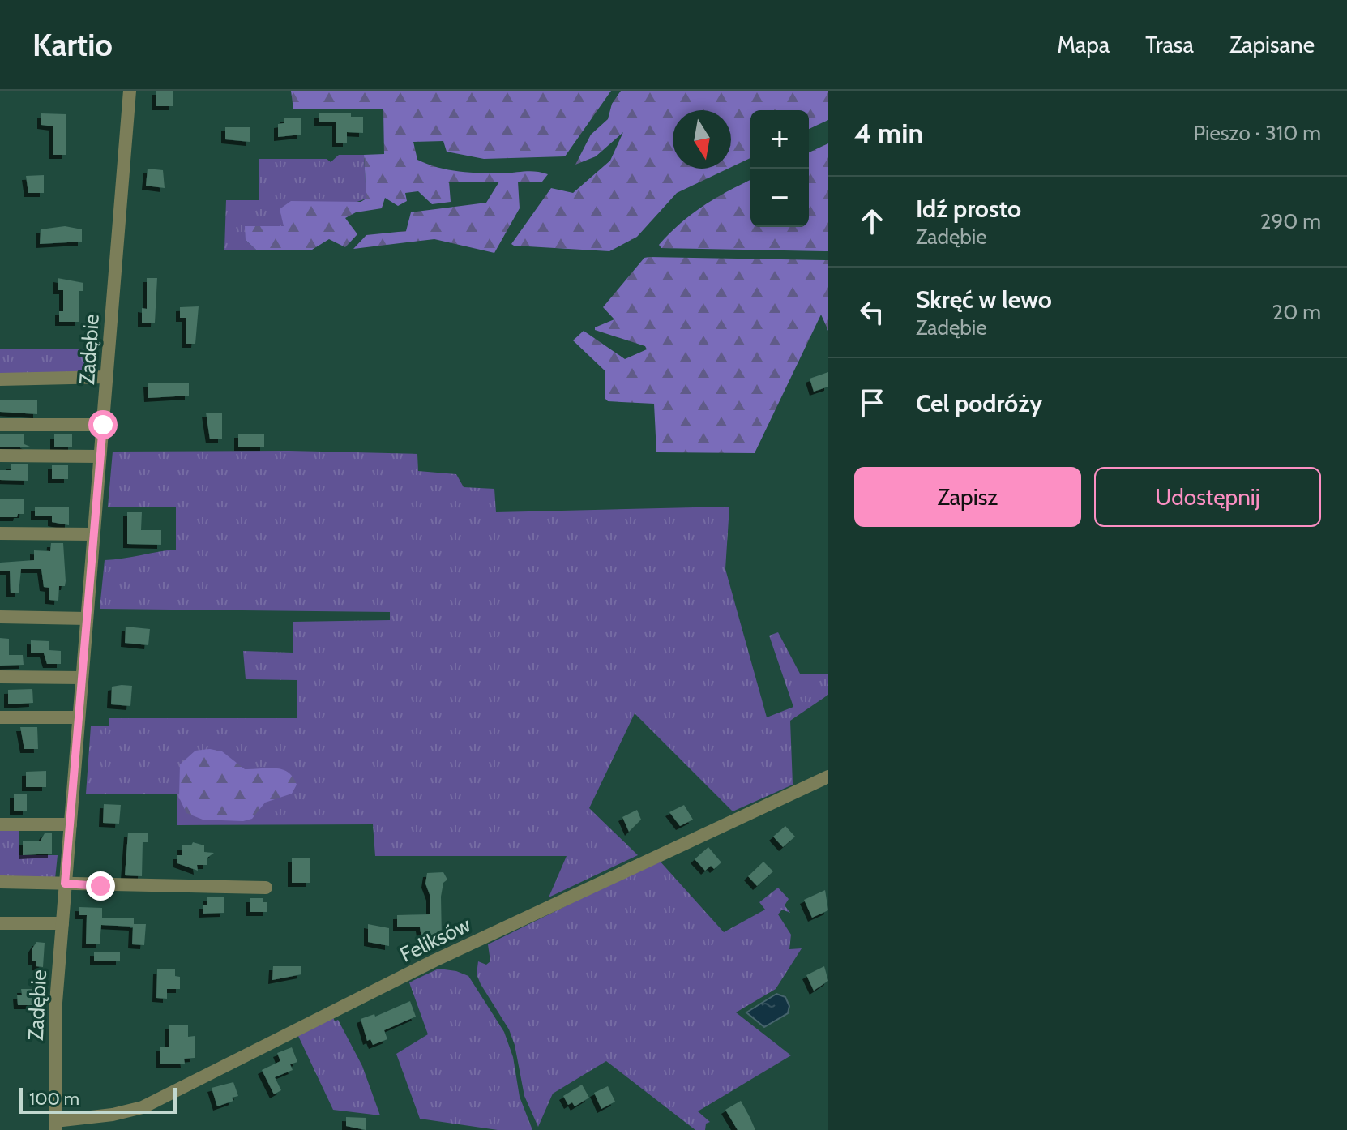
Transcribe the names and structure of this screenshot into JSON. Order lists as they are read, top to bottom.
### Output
{
  "streets": {
    "street": ["Zadębie", "Feliksów"]
  },
  "crossings": [
    ["Zadębie", "Feliksów"]
  ],
  "scale_bar": "100 m",
  "north": "bottom",
  "page": {
    "header": "Kartio",
    "nav": ["Mapa", "Trasa", "Zapisane"],
    "heading": ["4 min", "Pieszo · 310 m"],
    "map_buttons": ["+", "−"],
    "list": [
      ["Idź prosto", "Zadębie", "290 m"],
      ["Skręć w lewo", "Zadębie", "20 m"],
      "Cel podróży"
    ],
    "buttons": ["Zapisz", "Udostępnij"],
    "scale": "100 m"
  }
}
